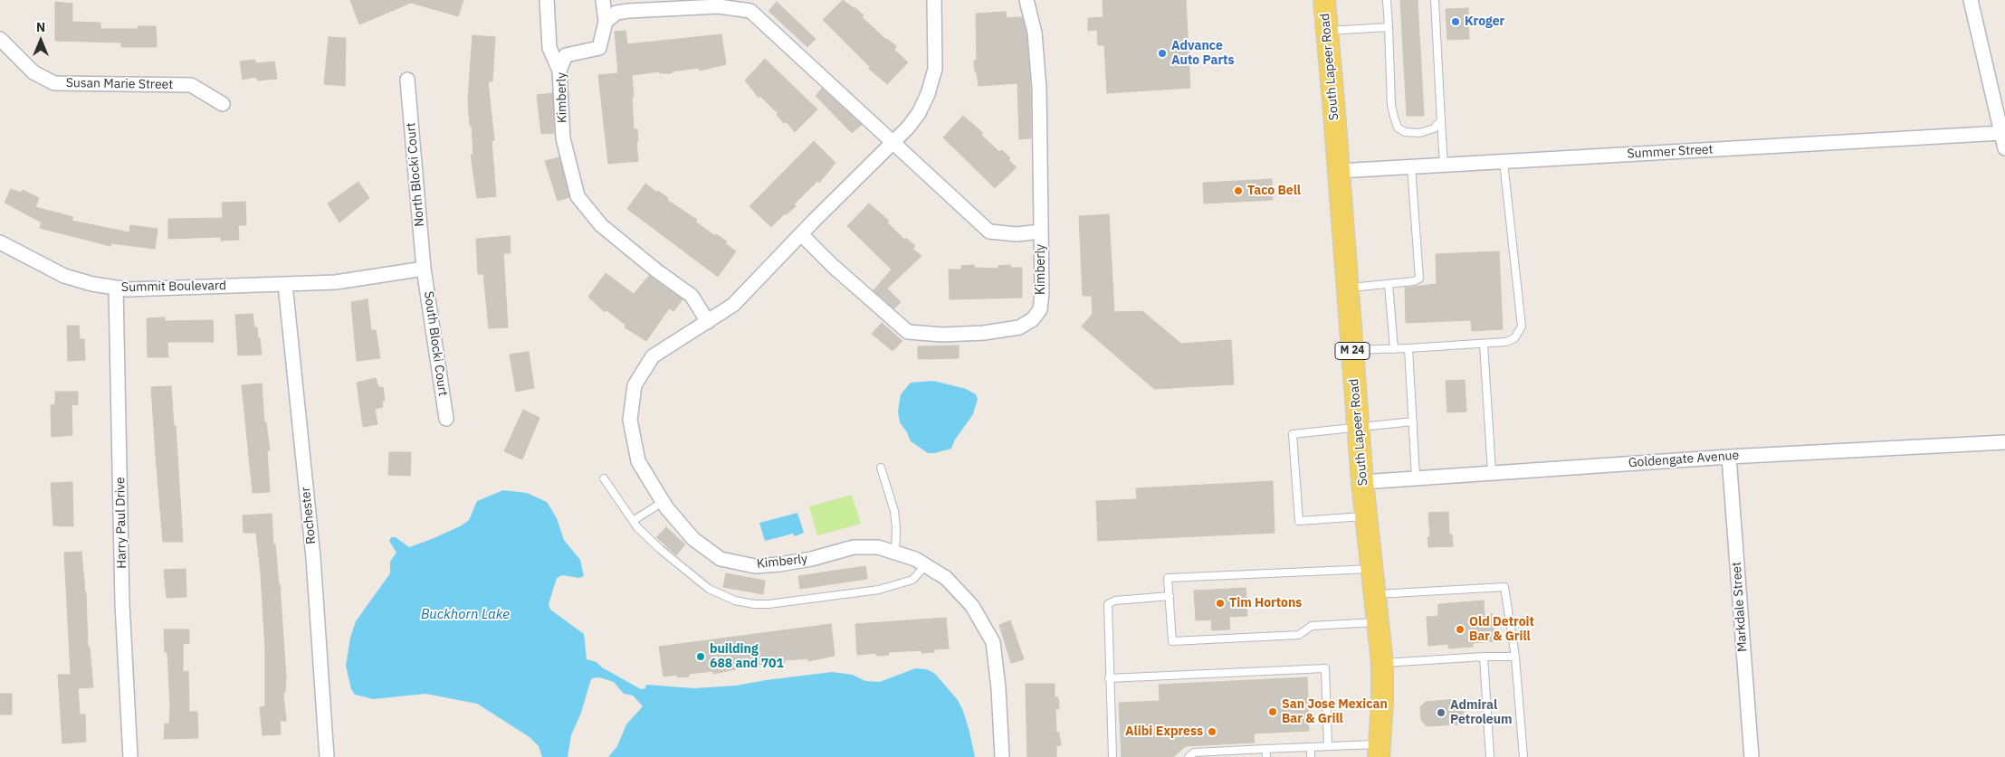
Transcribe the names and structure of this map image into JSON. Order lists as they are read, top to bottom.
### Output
{
  "streets": {
    "main road": ["South Lapeer Road", "M 24"],
    "street": [
      "Susan Marie Street",
      "Kimberly",
      "Summer Street",
      "North Blocki Court",
      "Summit Boulevard",
      "South Blocki Court",
      "Goldengate Avenue",
      "Rochester",
      "Harry Paul Drive",
      "Markdale Street"
    ]
  },
  "crossings": [
    ["South Lapeer Road", "Summer Street"],
    ["South Lapeer Road", "Goldengate Avenue"],
    ["North Blocki Court", "Summit Boulevard"],
    ["North Blocki Court", "South Blocki Court"],
    ["Summit Boulevard", "South Blocki Court"],
    ["Summit Boulevard", "Rochester"],
    ["Summit Boulevard", "Harry Paul Drive"],
    ["Goldengate Avenue", "Markdale Street"]
  ],
  "water": ["Buckhorn Lake"],
  "places": [
    "Kroger",
    "Advance Auto Parts",
    "Taco Bell",
    "Tim Hortons",
    "Old Detroit Bar & Grill",
    "building 688 and 701",
    "San Jose Mexican Bar & Grill",
    "Admiral Petroleum",
    "Alibi Express"
  ],
  "north": "top"
}
